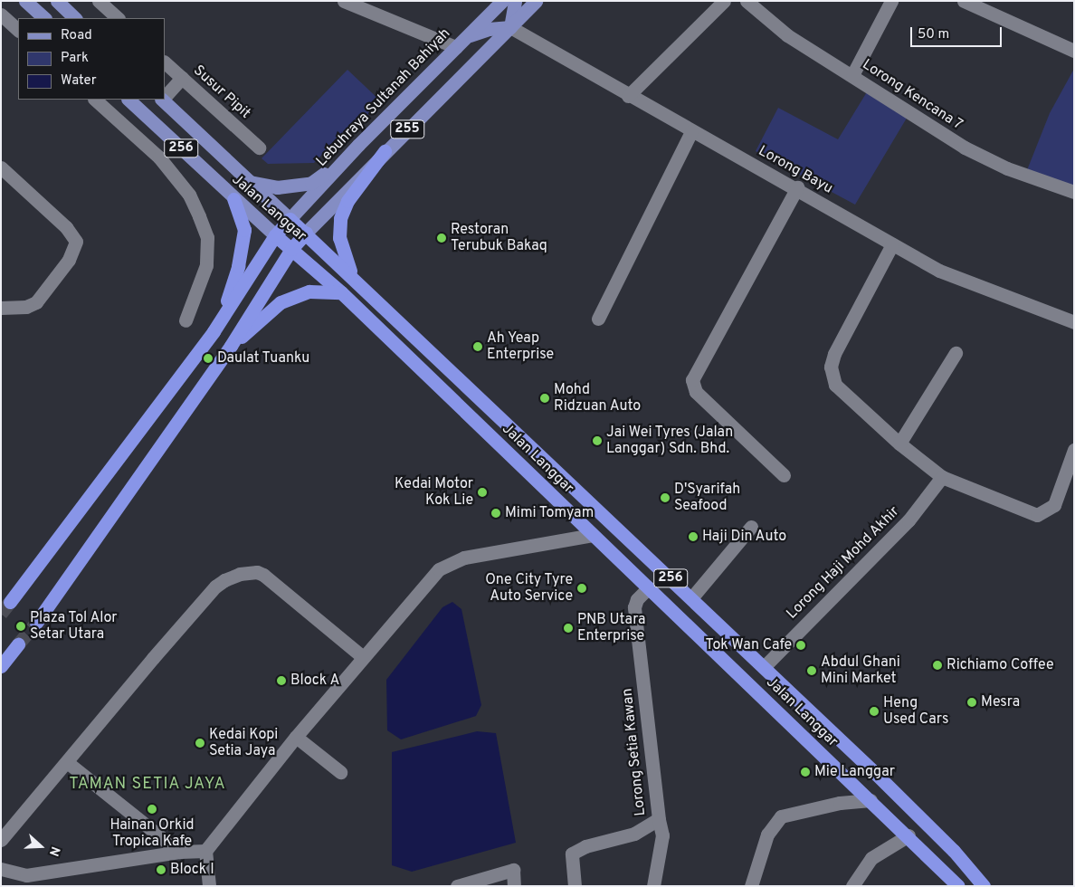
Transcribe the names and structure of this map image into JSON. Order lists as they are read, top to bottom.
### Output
{
  "streets": {
    "highway": ["255", "256", "Jalan Langgar"],
    "main road": ["Lebuhraya Sultanah Bahiyah"],
    "street": [
      "Susur Pipit",
      "Lorong Kencana 7",
      "Lorong Bayu",
      "Lorong Haji Mohd Akhir",
      "Lorong Setia Kawan"
    ]
  },
  "crossings": [
    ["Lebuhraya Sultanah Bahiyah", "255"],
    ["Lebuhraya Sultanah Bahiyah", "Jalan Langgar"],
    ["255", "Lorong Bayu"],
    ["255", "Jalan Langgar"],
    ["Jalan Langgar", "Lorong Haji Mohd Akhir"],
    ["Jalan Langgar", "Lorong Setia Kawan"]
  ],
  "districts": ["TAMAN SETIA JAYA"],
  "places": [
    "Restoran Terubuk Bakaq",
    "Ah Yeap Enterprise",
    "Daulat Tuanku",
    "Mohd Ridzuan Auto",
    "Jai Wei Tyres (Jalan Langgar) Sdn. Bhd.",
    "Kedai Motor Kok Lie",
    "D'Syarifah Seafood",
    "Mimi Tomyam",
    "Haji Din Auto",
    "One City Tyre Auto Service",
    "Plaza Tol Alor Setar Utara",
    "PNB Utara Enterprise",
    "Tok Wan Cafe",
    "Richiamo Coffee",
    "Abdul Ghani Mini Market",
    "Block A",
    "Mesra",
    "Heng Used Cars",
    "Kedai Kopi Setia Jaya",
    "Mie Langgar",
    "Hainan Orkid Tropica Kafe",
    "Block I"
  ],
  "legend": ["Road", "Park", "Water"],
  "scale_bar": "50 m",
  "north": "right"
}
